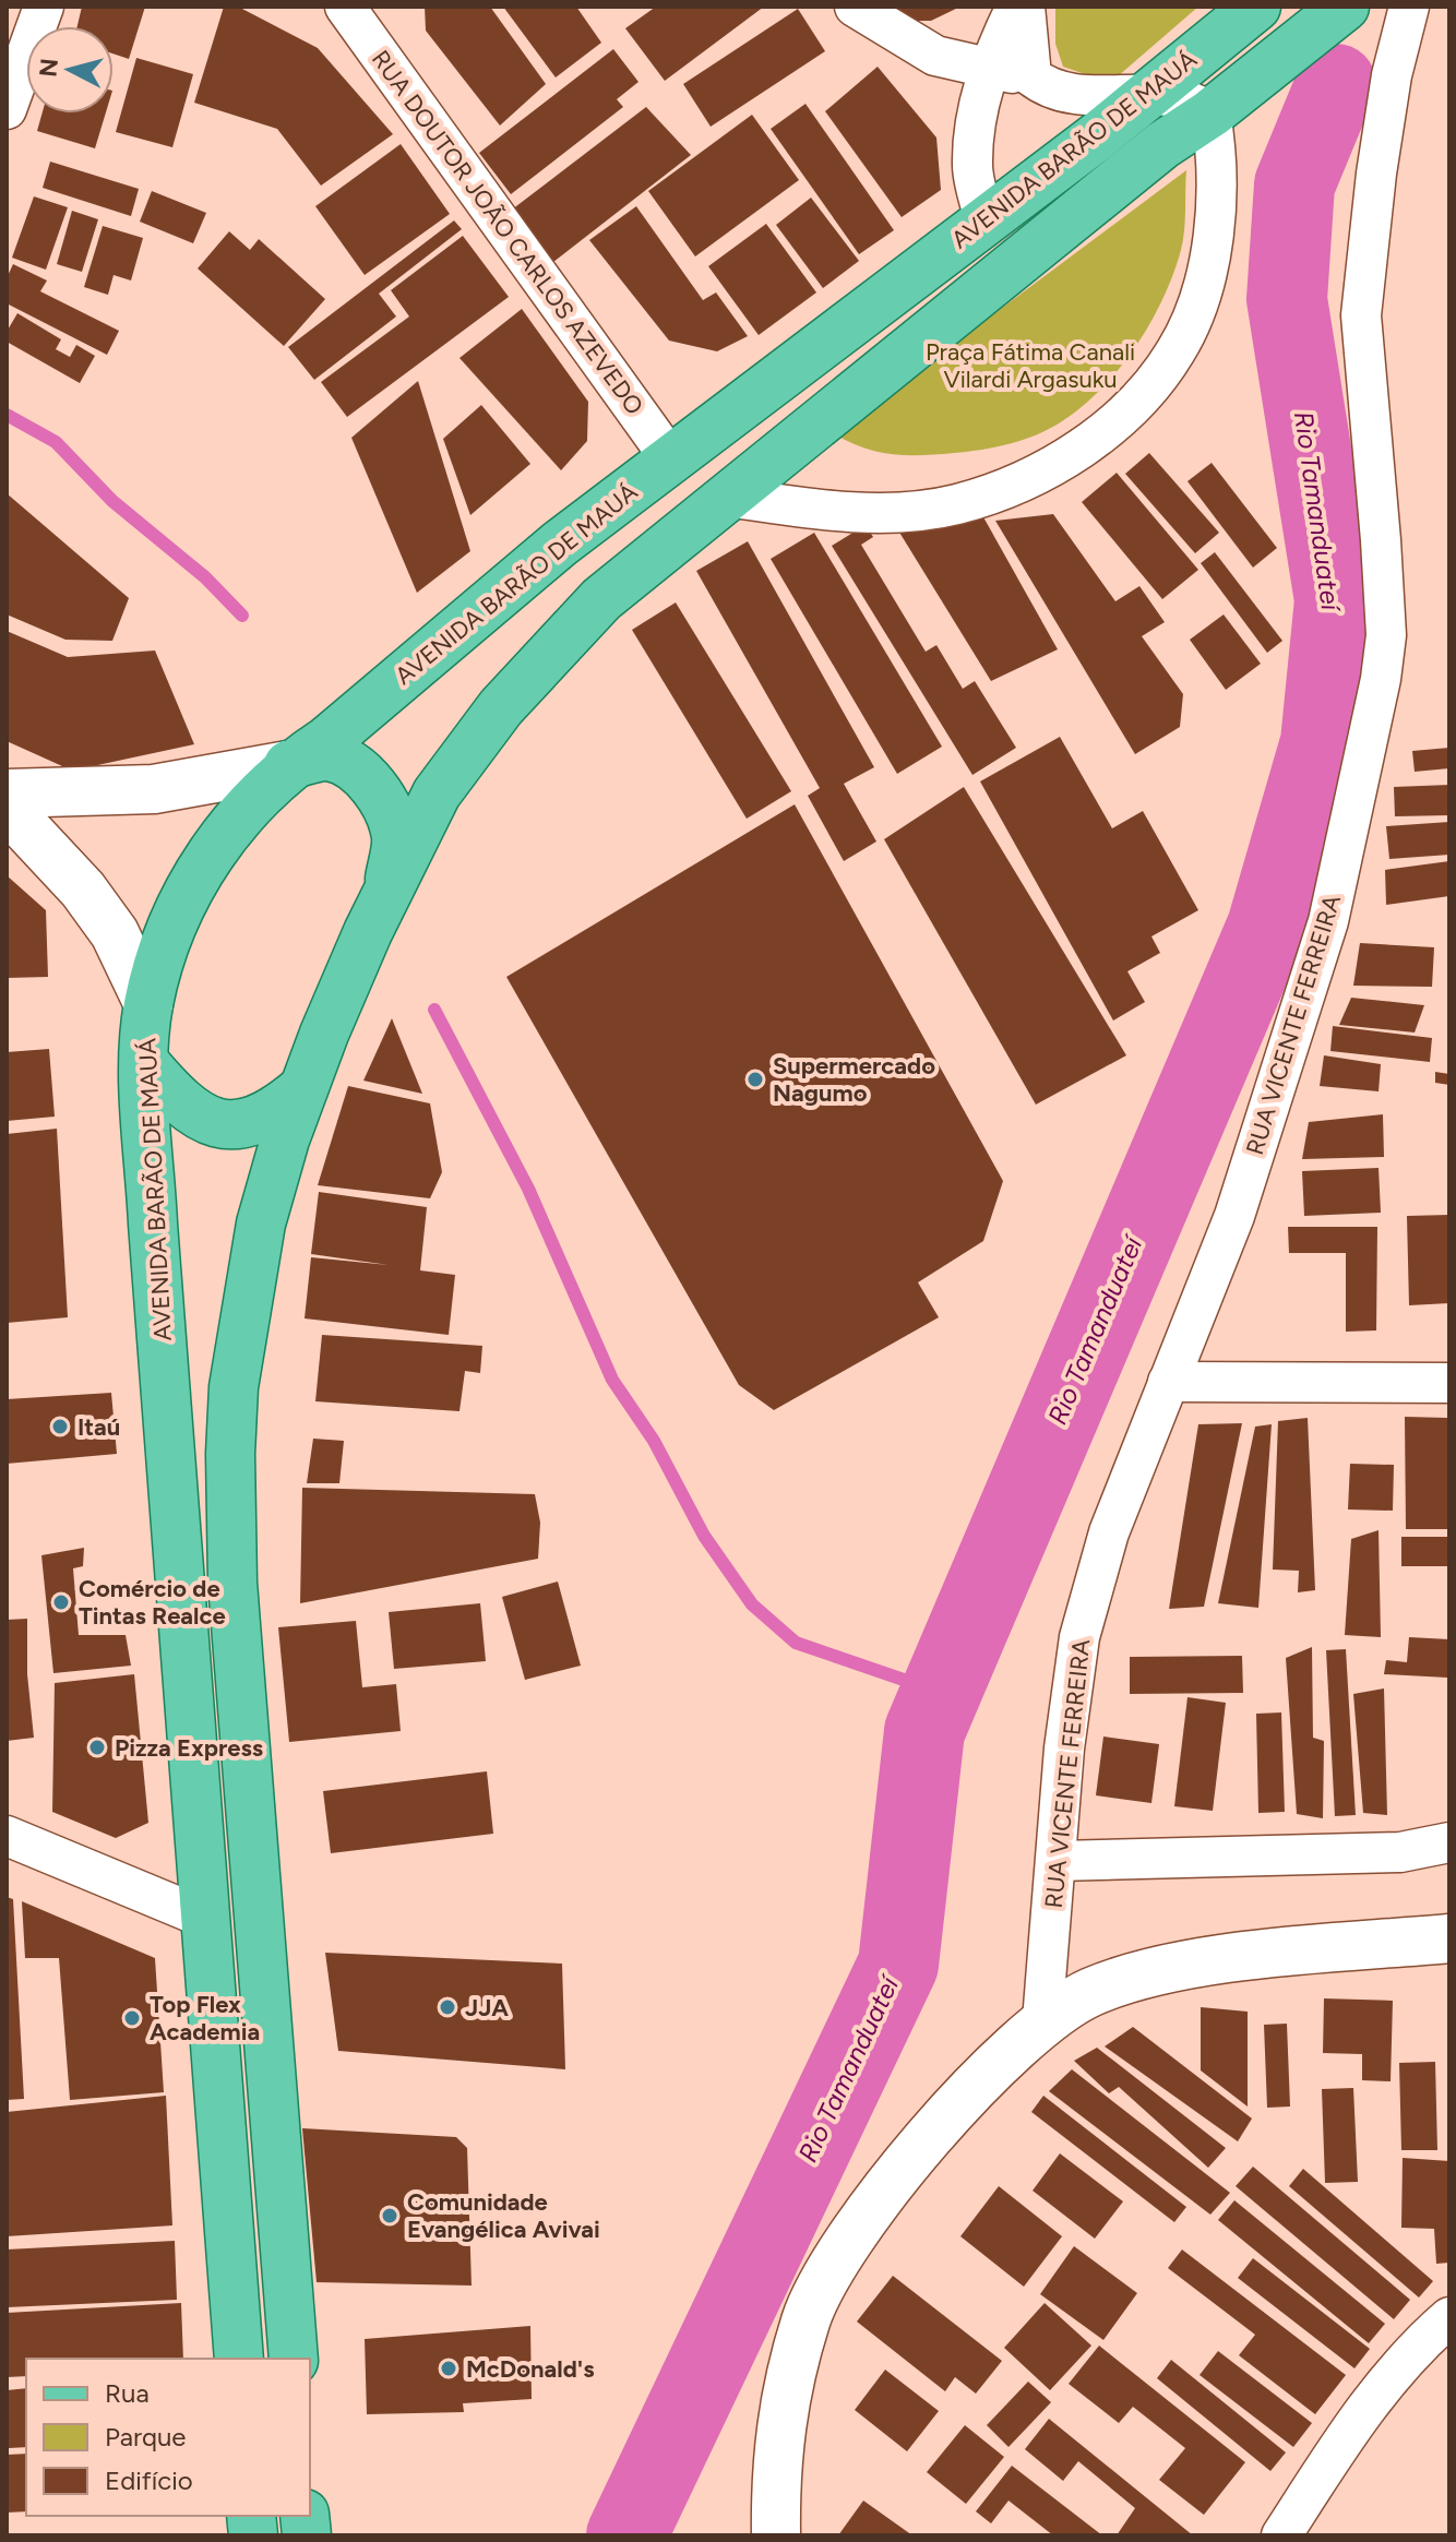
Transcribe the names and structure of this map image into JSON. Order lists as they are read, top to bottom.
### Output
{
  "streets": {
    "main road": ["AVENIDA BARÃO DE MAUÁ"],
    "street": ["RUA DOUTOR JOÃO CARLOS AZEVEDO", "RUA VICENTE FERREIRA"]
  },
  "crossings": [
    ["AVENIDA BARÃO DE MAUÁ", "RUA DOUTOR JOÃO CARLOS AZEVEDO"]
  ],
  "water": ["Rio Tamanduateí"],
  "parks": ["Praça Fátima Canali Vilardi Argasuku"],
  "places": [
    "Supermercado Nagumo",
    "Itaú",
    "Comércio de Tintas Realce",
    "Pizza Express",
    "JJA",
    "Top Flex Academia",
    "Comunidade Evangélica Avivai",
    "McDonald's"
  ],
  "legend": ["Rua", "Parque", "Edifício"],
  "north": "left"
}
